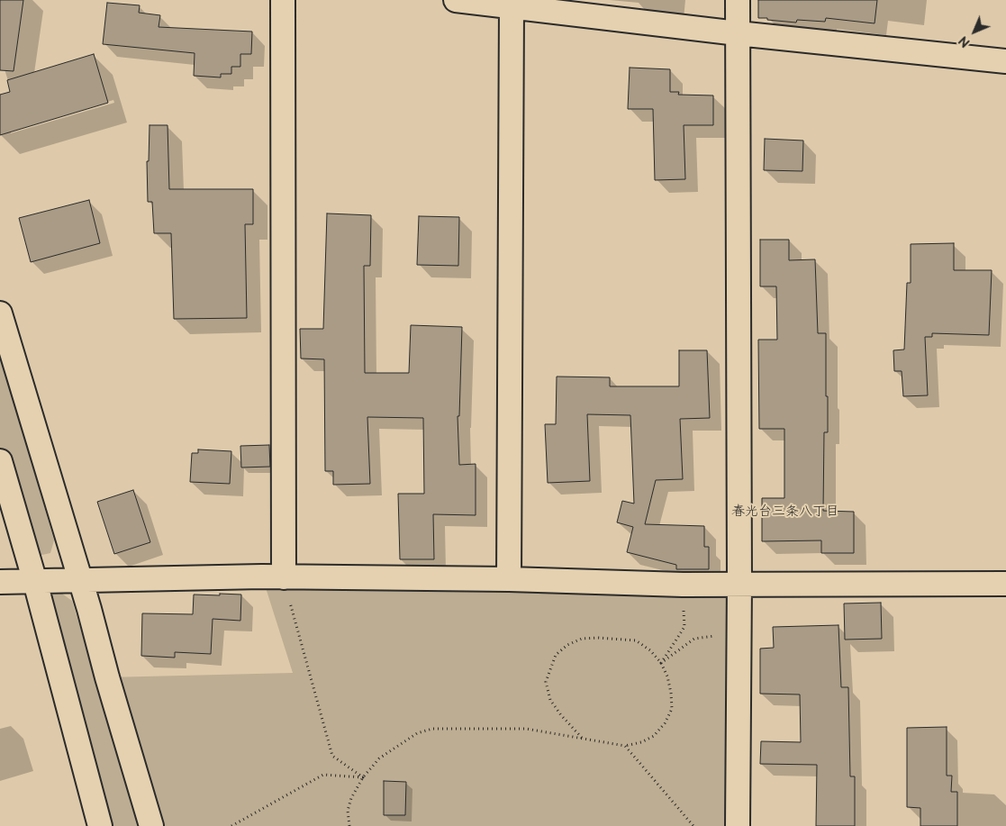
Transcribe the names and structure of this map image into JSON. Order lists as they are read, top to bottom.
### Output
{
  "districts": ["春光台三条八丁目"],
  "north": "bottom left"
}
